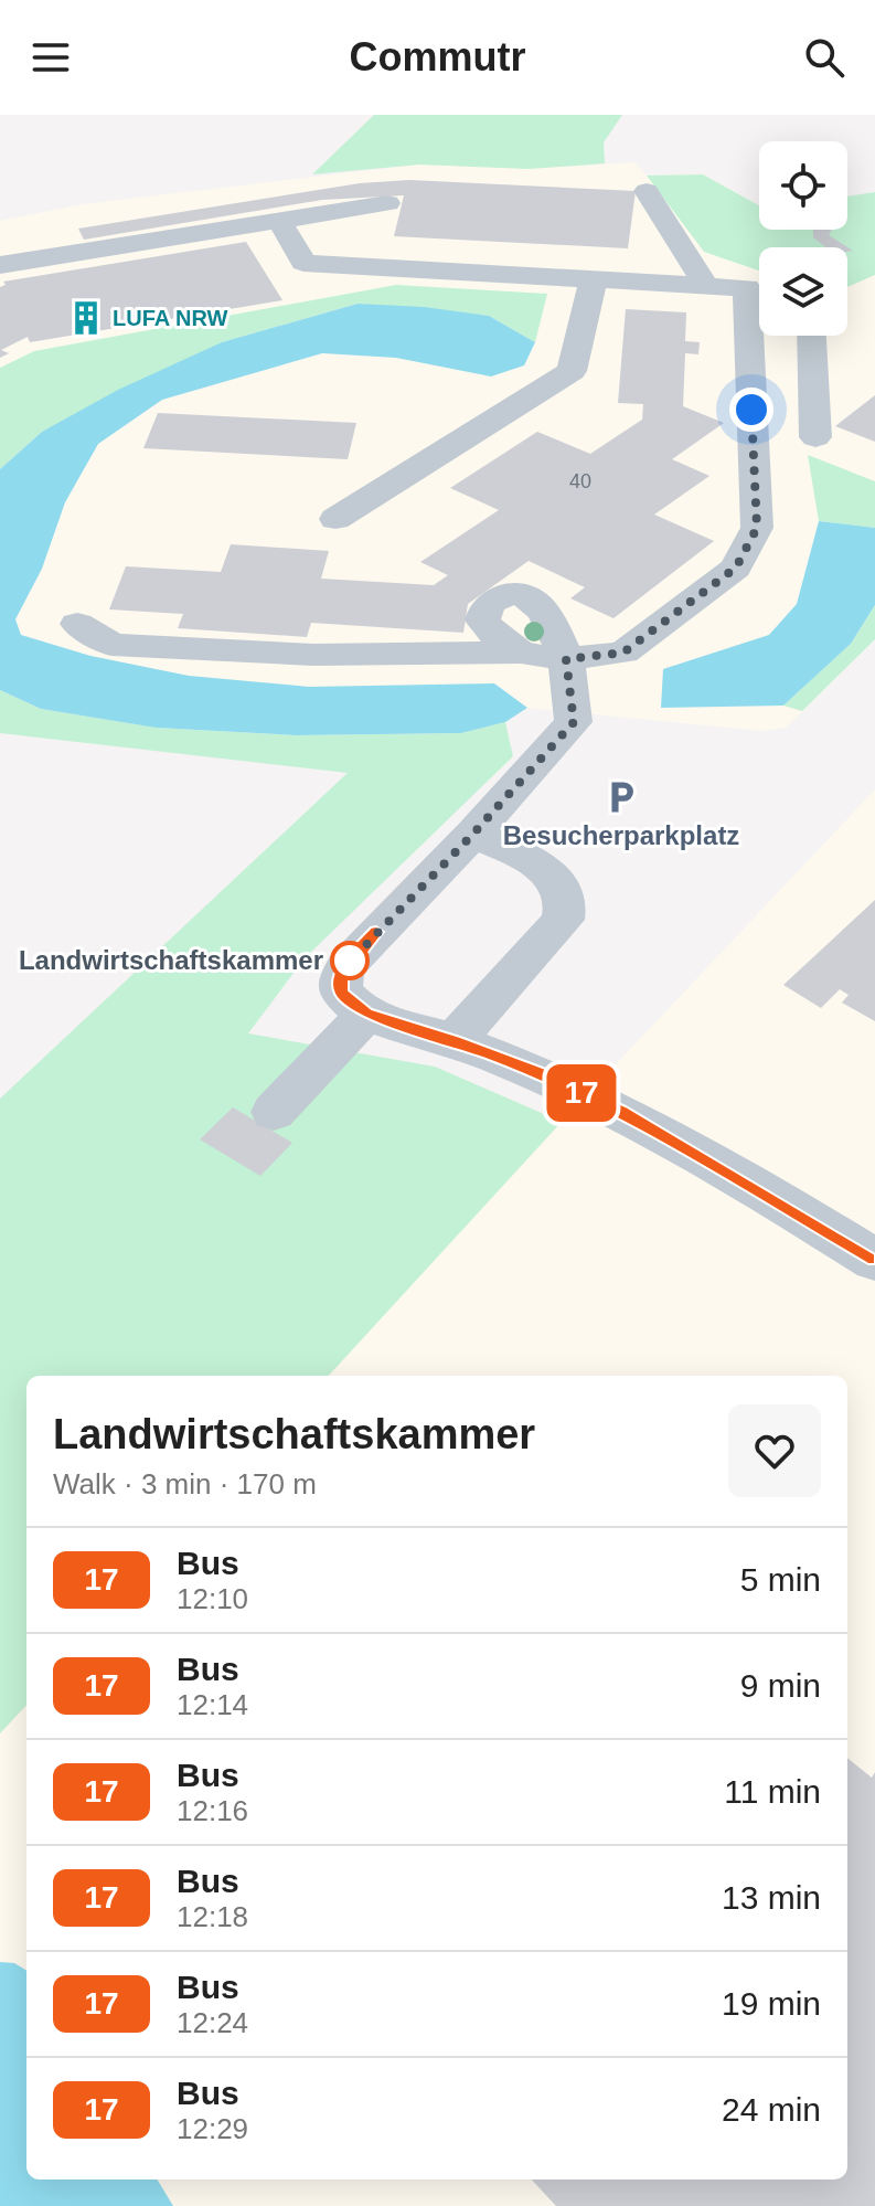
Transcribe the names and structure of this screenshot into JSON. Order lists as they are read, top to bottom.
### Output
{
  "places": {
    "building": ["LUFA NRW"],
    "parking": ["Besucherparkplatz"],
    "other": ["Landwirtschaftskammer"]
  },
  "lines": ["bus line 17"],
  "house_numbers": ["40"],
  "page": {
    "header": "Commutr",
    "on_map": "17",
    "heading": ["Landwirtschaftskammer", "Walk · 3 min · 170 m"],
    "list": [
      {
        "mark": "17",
        "name": "Bus",
        "note": "12:10",
        "value": "5 min"
      },
      {
        "mark": "17",
        "name": "Bus",
        "note": "12:14",
        "value": "9 min"
      },
      {
        "mark": "17",
        "name": "Bus",
        "note": "12:16",
        "value": "11 min"
      },
      {
        "mark": "17",
        "name": "Bus",
        "note": "12:18",
        "value": "13 min"
      },
      {
        "mark": "17",
        "name": "Bus",
        "note": "12:24",
        "value": "19 min"
      },
      {
        "mark": "17",
        "name": "Bus",
        "note": "12:29",
        "value": "24 min"
      }
    ]
  }
}
